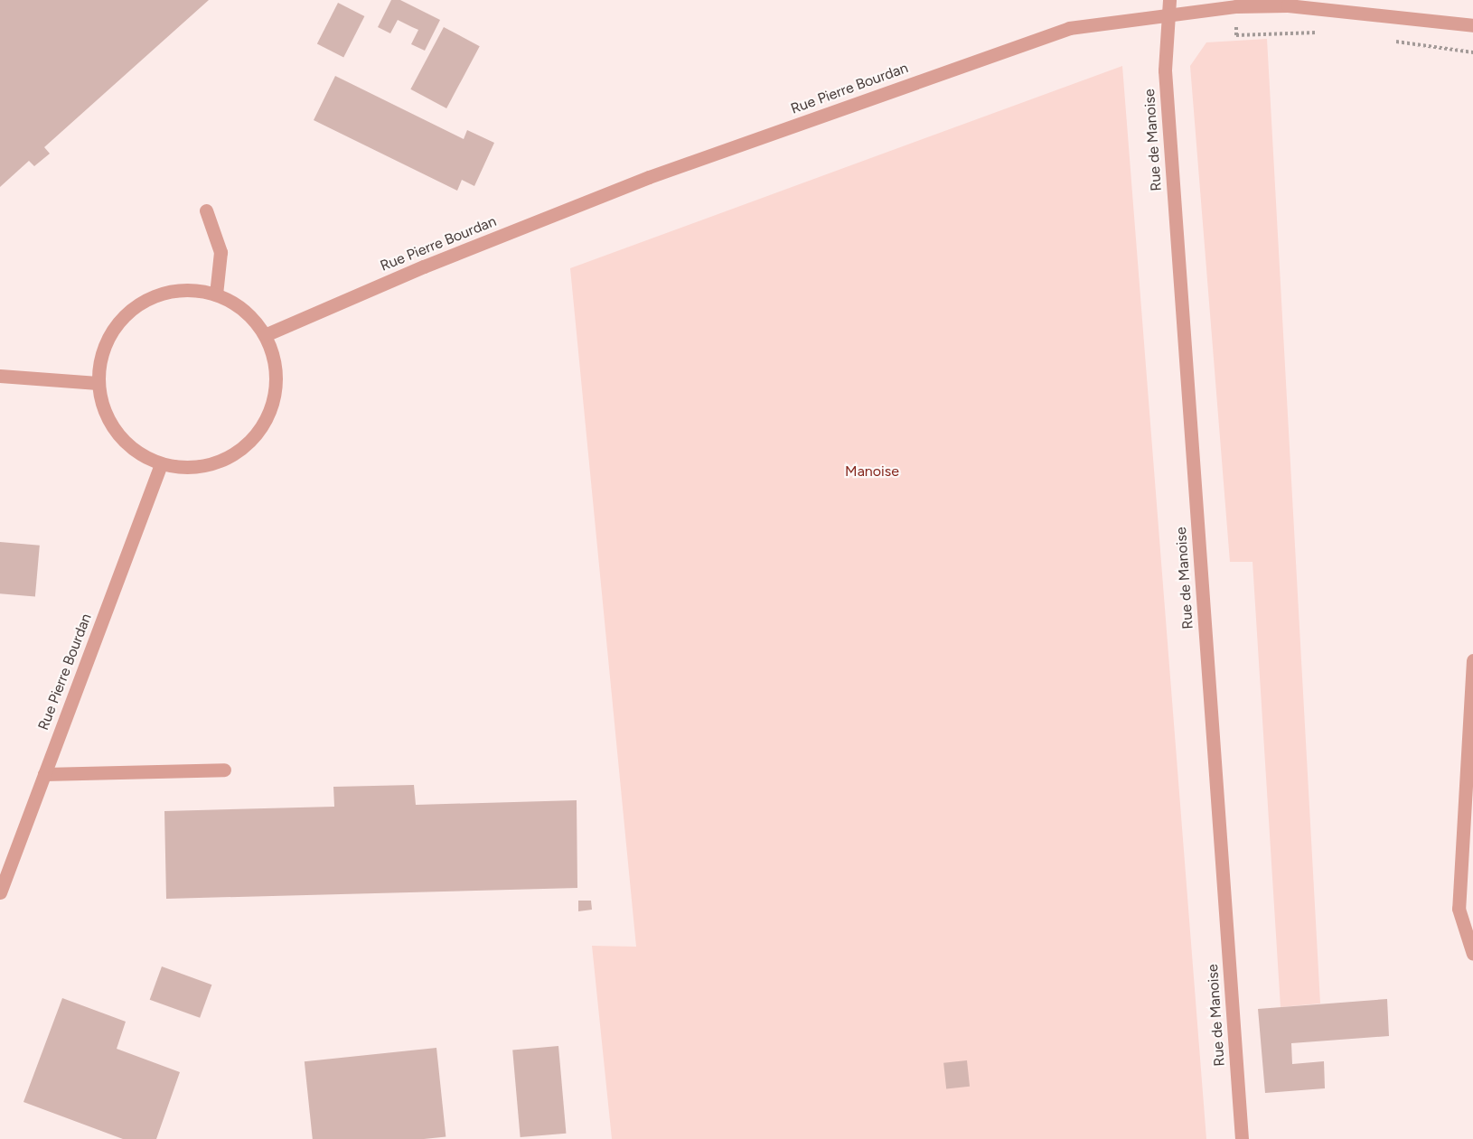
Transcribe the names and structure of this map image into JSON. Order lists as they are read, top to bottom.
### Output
{
  "streets": {
    "street": ["Rue Pierre Bourdan", "Rue de Manoise"]
  },
  "crossings": [
    ["Rue Pierre Bourdan", "Rue de Manoise"]
  ],
  "parks": ["Manoise"]
}
